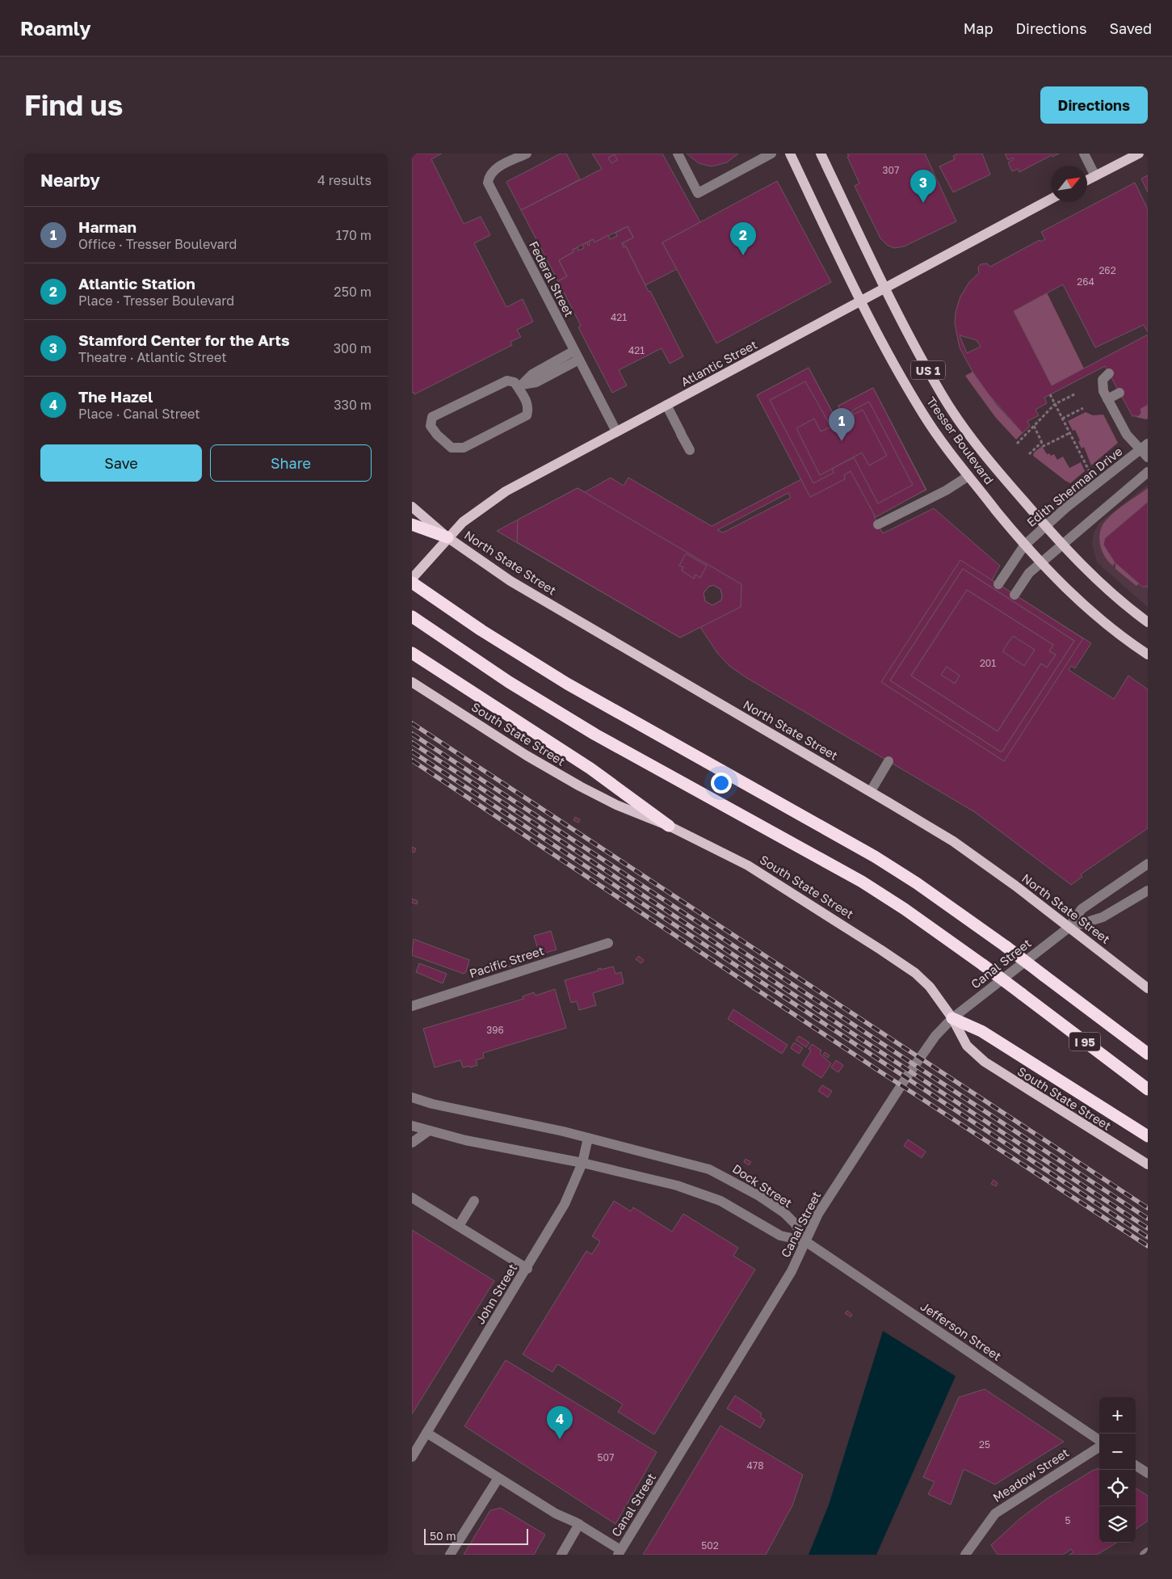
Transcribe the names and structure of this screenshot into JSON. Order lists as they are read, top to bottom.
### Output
{
  "streets": {
    "highway": ["I 95"],
    "main road": [
      "Atlantic Street",
      "US 1",
      "Tresser Boulevard",
      "North State Street",
      "South State Street"
    ],
    "street": [
      "Federal Street",
      "Edith Sherman Drive",
      "Pacific Street",
      "Canal Street",
      "Dock Street",
      "John Street",
      "Jefferson Street",
      "Meadow Street"
    ]
  },
  "crossings": [
    ["Federal Street", "Atlantic Street"],
    ["Atlantic Street", "Tresser Boulevard"],
    ["Atlantic Street", "North State Street"],
    ["Tresser Boulevard", "Edith Sherman Drive"],
    ["North State Street", "Canal Street"],
    ["South State Street", "Canal Street"],
    ["Canal Street", "Dock Street"],
    ["Canal Street", "Jefferson Street"],
    ["Dock Street", "John Street"],
    ["Dock Street", "Jefferson Street"]
  ],
  "house_numbers": [
    "307",
    "262",
    "264",
    "421",
    "421",
    "201",
    "396",
    "25",
    "507",
    "478",
    "5",
    "502"
  ],
  "scale_bar": "50 m",
  "north": "top right",
  "page": {
    "header": "Roamly",
    "nav": ["Map", "Directions", "Saved"],
    "buttons": [
      "Directions",
      ["Save", "Share"]
    ],
    "title": "Find us",
    "heading": ["Nearby", "4 results"],
    "pins": [
      "3",
      "2",
      "1",
      "4"
    ],
    "list": [
      {
        "mark": "1",
        "name": "Harman",
        "note": "Office · Tresser Boulevard",
        "value": "170 m"
      },
      {
        "mark": "2",
        "name": "Atlantic Station",
        "note": "Place · Tresser Boulevard",
        "value": "250 m"
      },
      {
        "mark": "3",
        "name": "Stamford Center for the Arts",
        "note": "Theatre · Atlantic Street",
        "value": "300 m"
      },
      {
        "mark": "4",
        "name": "The Hazel",
        "note": "Place · Canal Street",
        "value": "330 m"
      }
    ],
    "map_buttons": ["+", "−"],
    "scale": "50 m"
  }
}
